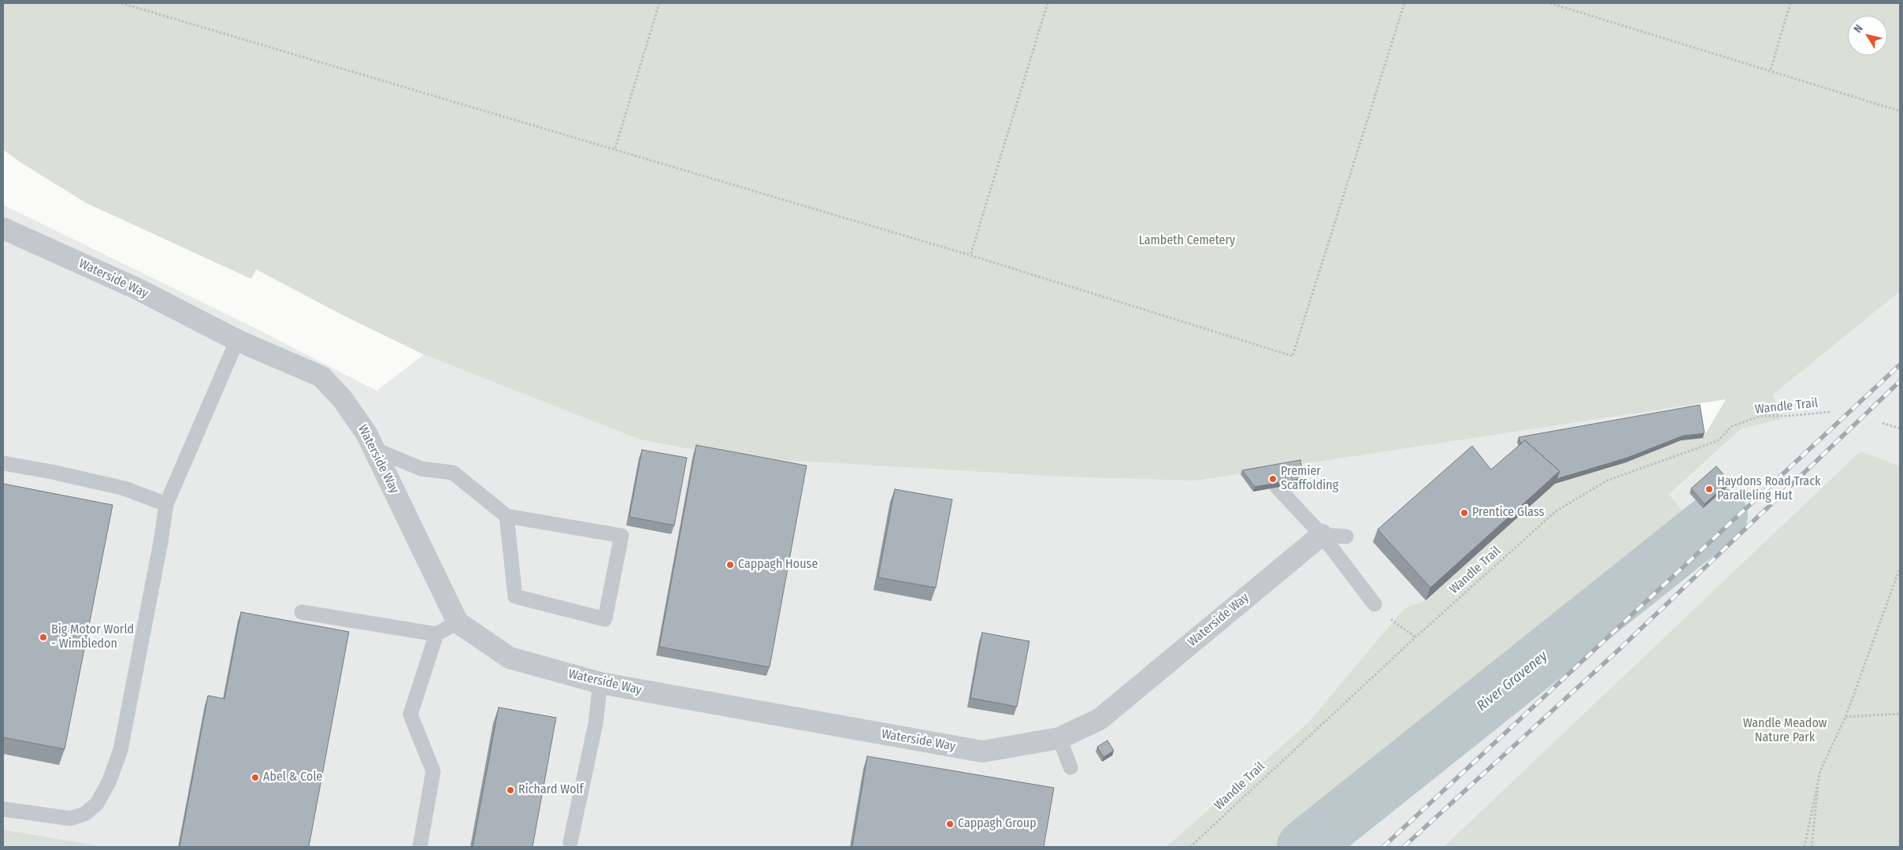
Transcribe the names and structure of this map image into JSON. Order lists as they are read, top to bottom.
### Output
{
  "streets": {
    "street": ["Waterside Way"],
    "path": ["Wandle Trail"]
  },
  "water": ["River Graveney"],
  "parks": ["Lambeth Cemetery", "Wandle Meadow Nature Park"],
  "places": [
    "Premier Scaffolding",
    "Haydons Road Track Paralleling Hut",
    "Prentice Glass",
    "Cappagh House",
    "Big Motor World - Wimbledon",
    "Abel & Cole",
    "Richard Wolf",
    "Cappagh Group"
  ],
  "north": "top left"
}
